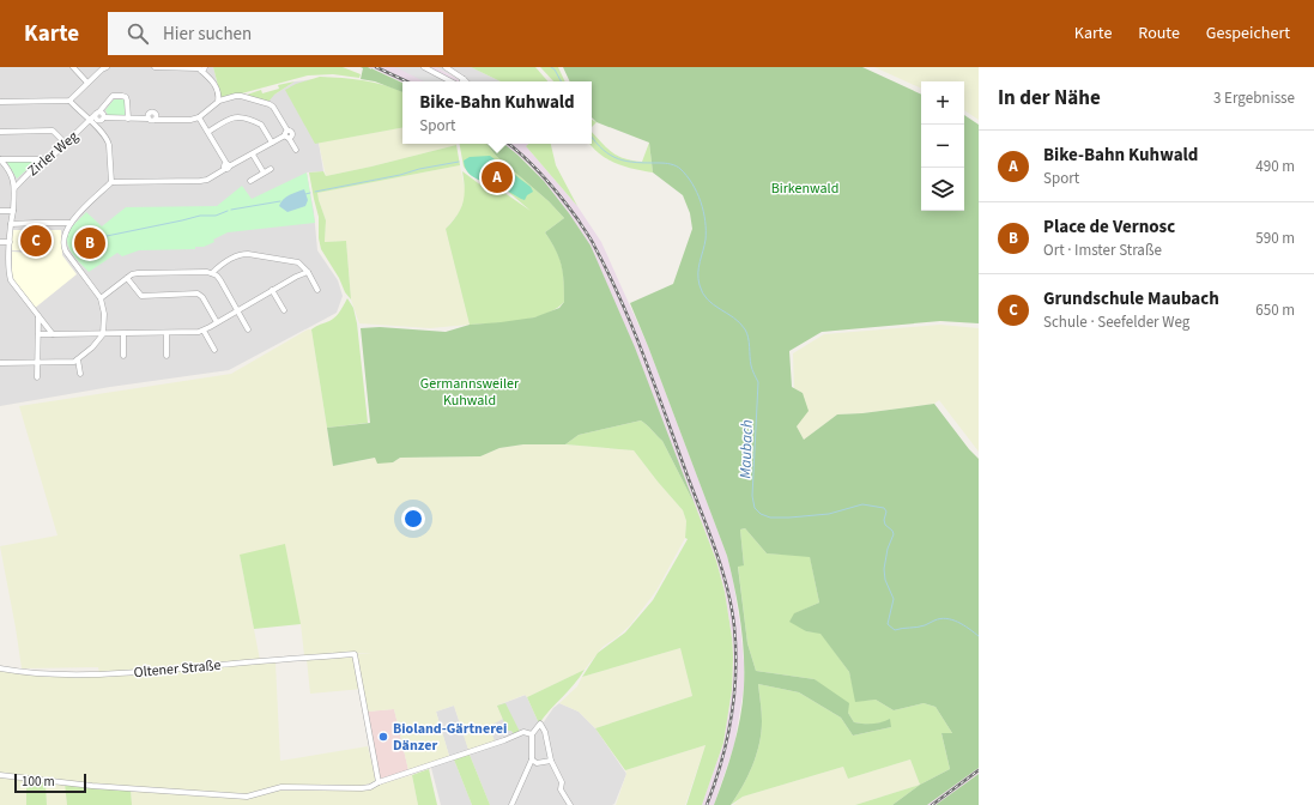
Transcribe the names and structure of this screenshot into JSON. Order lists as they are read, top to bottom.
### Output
{
  "streets": {
    "street": ["Zirler Weg", "Oltener Straße"]
  },
  "water": ["Maubach"],
  "parks": ["Birkenwald", "Germannsweiler Kuhwald"],
  "places": ["Bioland-Gärtnerei Dänzer"],
  "scale_bar": "100 m",
  "page": {
    "header": "Karte",
    "search": "Hier suchen",
    "nav": ["Karte", "Route", "Gespeichert"],
    "heading": ["In der Nähe", "3 Ergebnisse"],
    "map_buttons": ["+", "−"],
    "popup": ["Bike-Bahn Kuhwald", "Sport"],
    "list": [
      {
        "mark": "A",
        "name": "Bike-Bahn Kuhwald",
        "note": "Sport",
        "value": "490 m"
      },
      {
        "mark": "B",
        "name": "Place de Vernosc",
        "note": "Ort · Imster Straße",
        "value": "590 m"
      },
      {
        "mark": "C",
        "name": "Grundschule Maubach",
        "note": "Schule · Seefelder Weg",
        "value": "650 m"
      }
    ],
    "pins": ["A", "C", "B"],
    "scale": "100 m"
  }
}
